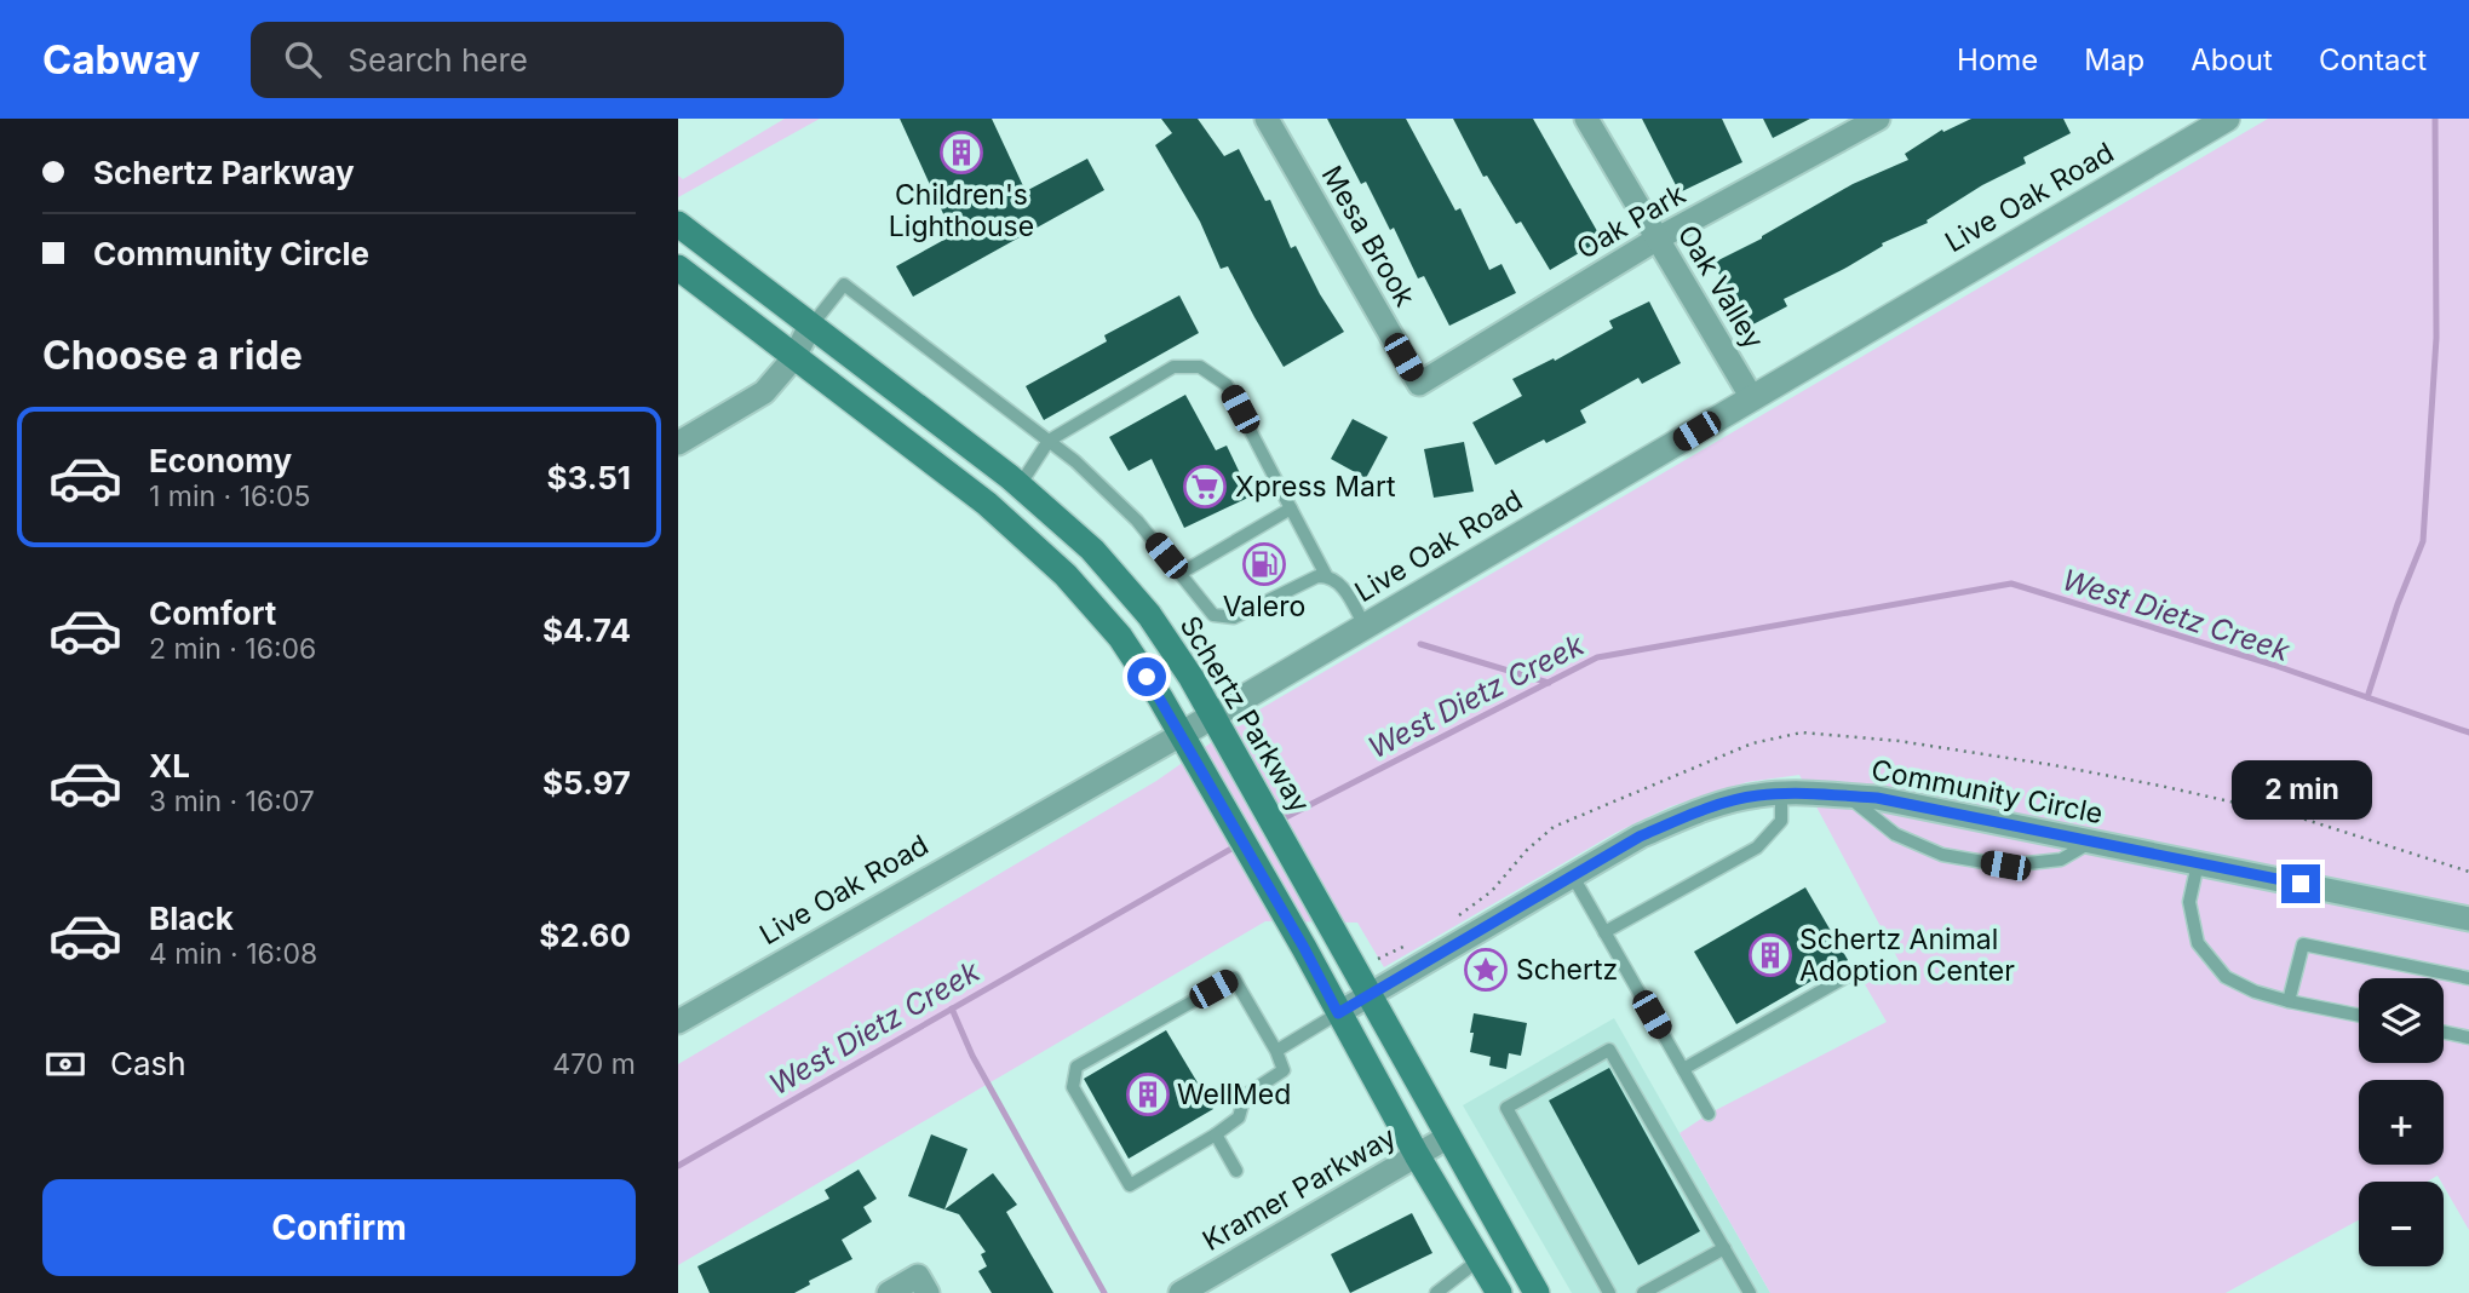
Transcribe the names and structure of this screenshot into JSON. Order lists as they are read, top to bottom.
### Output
{
  "streets": {
    "main road": ["Schertz Parkway"],
    "street": [
      "Live Oak Road",
      "Oak Park",
      "Mesa Brook",
      "Oak Valley",
      "Community Circle",
      "Kramer Parkway"
    ]
  },
  "crossings": [
    ["Live Oak Road", "Oak Valley"],
    ["Live Oak Road", "Schertz Parkway"],
    ["Oak Park", "Mesa Brook"],
    ["Oak Park", "Oak Valley"],
    ["Schertz Parkway", "Community Circle"],
    ["Schertz Parkway", "Kramer Parkway"]
  ],
  "water": ["West Dietz Creek"],
  "places": {
    "building": ["Children's Lighthouse", "Schertz Animal Adoption Center", "WellMed"],
    "supermarket": ["Xpress Mart"],
    "fuel station": ["Valero"],
    "place": ["Schertz"]
  },
  "page": {
    "header": "Cabway",
    "search": "Search here",
    "nav": [
      "Home",
      "Map",
      "About",
      "Contact"
    ],
    "banner": ["Schertz Parkway", "Community Circle"],
    "heading": "Choose a ride",
    "list": [
      {
        "name": "Economy",
        "note": "1 min · 16:05",
        "value": "$3.51"
      },
      {
        "name": "Comfort",
        "note": "2 min · 16:06",
        "value": "$4.74"
      },
      {
        "name": "XL",
        "note": "3 min · 16:07",
        "value": "$5.97"
      },
      {
        "name": "Black",
        "note": "4 min · 16:08",
        "value": "$2.60"
      }
    ],
    "bubble": "2 min",
    "map_buttons": ["+", "−"],
    "pay": ["Cash", "470 m"],
    "buttons": "Confirm"
  }
}
